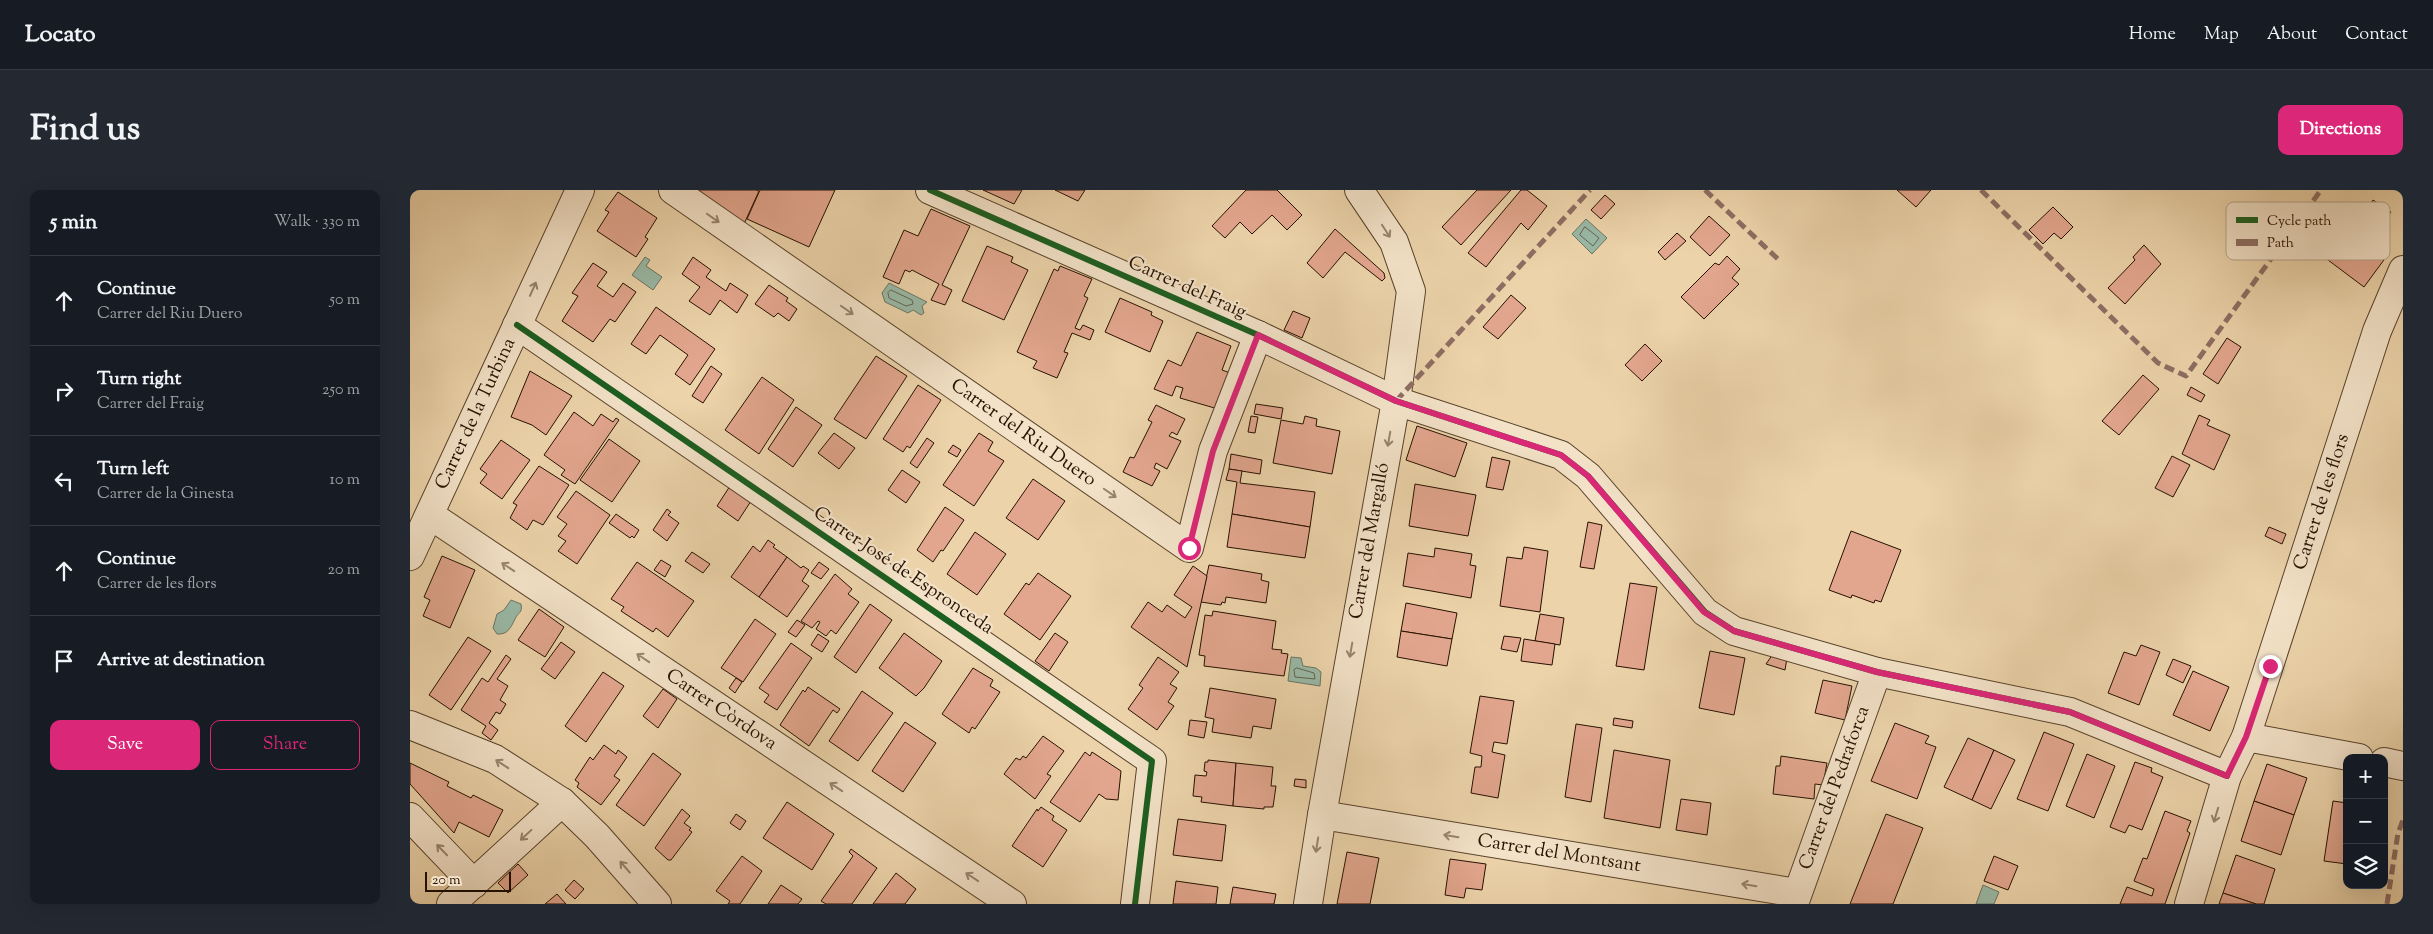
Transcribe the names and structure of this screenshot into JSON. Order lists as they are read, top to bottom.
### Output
{
  "streets": {
    "street": [
      "Carrer del Fraig",
      "Carrer de la Turbina",
      "Carrer del Riu Duero",
      "Carrer de les flors",
      "Carrer del Margalló",
      "Carrer José de Espronceda",
      "Carrer Còrdova",
      "Carrer del Pedraforca",
      "Carrer del Montsant"
    ]
  },
  "crossings": [
    ["Carrer del Fraig", "Carrer del Riu Duero"],
    ["Carrer del Fraig", "Carrer de les flors"],
    ["Carrer del Fraig", "Carrer del Margalló"],
    ["Carrer del Fraig", "Carrer del Pedraforca"],
    ["Carrer de la Turbina", "Carrer José de Espronceda"],
    ["Carrer de la Turbina", "Carrer Còrdova"],
    ["Carrer del Margalló", "Carrer del Montsant"],
    ["Carrer del Pedraforca", "Carrer del Montsant"]
  ],
  "one_way": ["Carrer de la Turbina", "Carrer del Margalló", "Carrer del Montsant"],
  "legend": ["Cycle path", "Path"],
  "scale_bar": "20 m",
  "page": {
    "header": "Locato",
    "nav": [
      "Home",
      "Map",
      "About",
      "Contact"
    ],
    "title": "Find us",
    "buttons": [
      "Directions",
      ["Save", "Share"]
    ],
    "heading": ["5 min", "Walk · 330 m"],
    "list": [
      ["Continue", "Carrer del Riu Duero", "50 m"],
      ["Turn right", "Carrer del Fraig", "250 m"],
      ["Turn left", "Carrer de la Ginesta", "10 m"],
      ["Continue", "Carrer de les flors", "20 m"],
      "Arrive at destination"
    ],
    "map_buttons": ["+", "−"],
    "scale": "20 m"
  }
}
